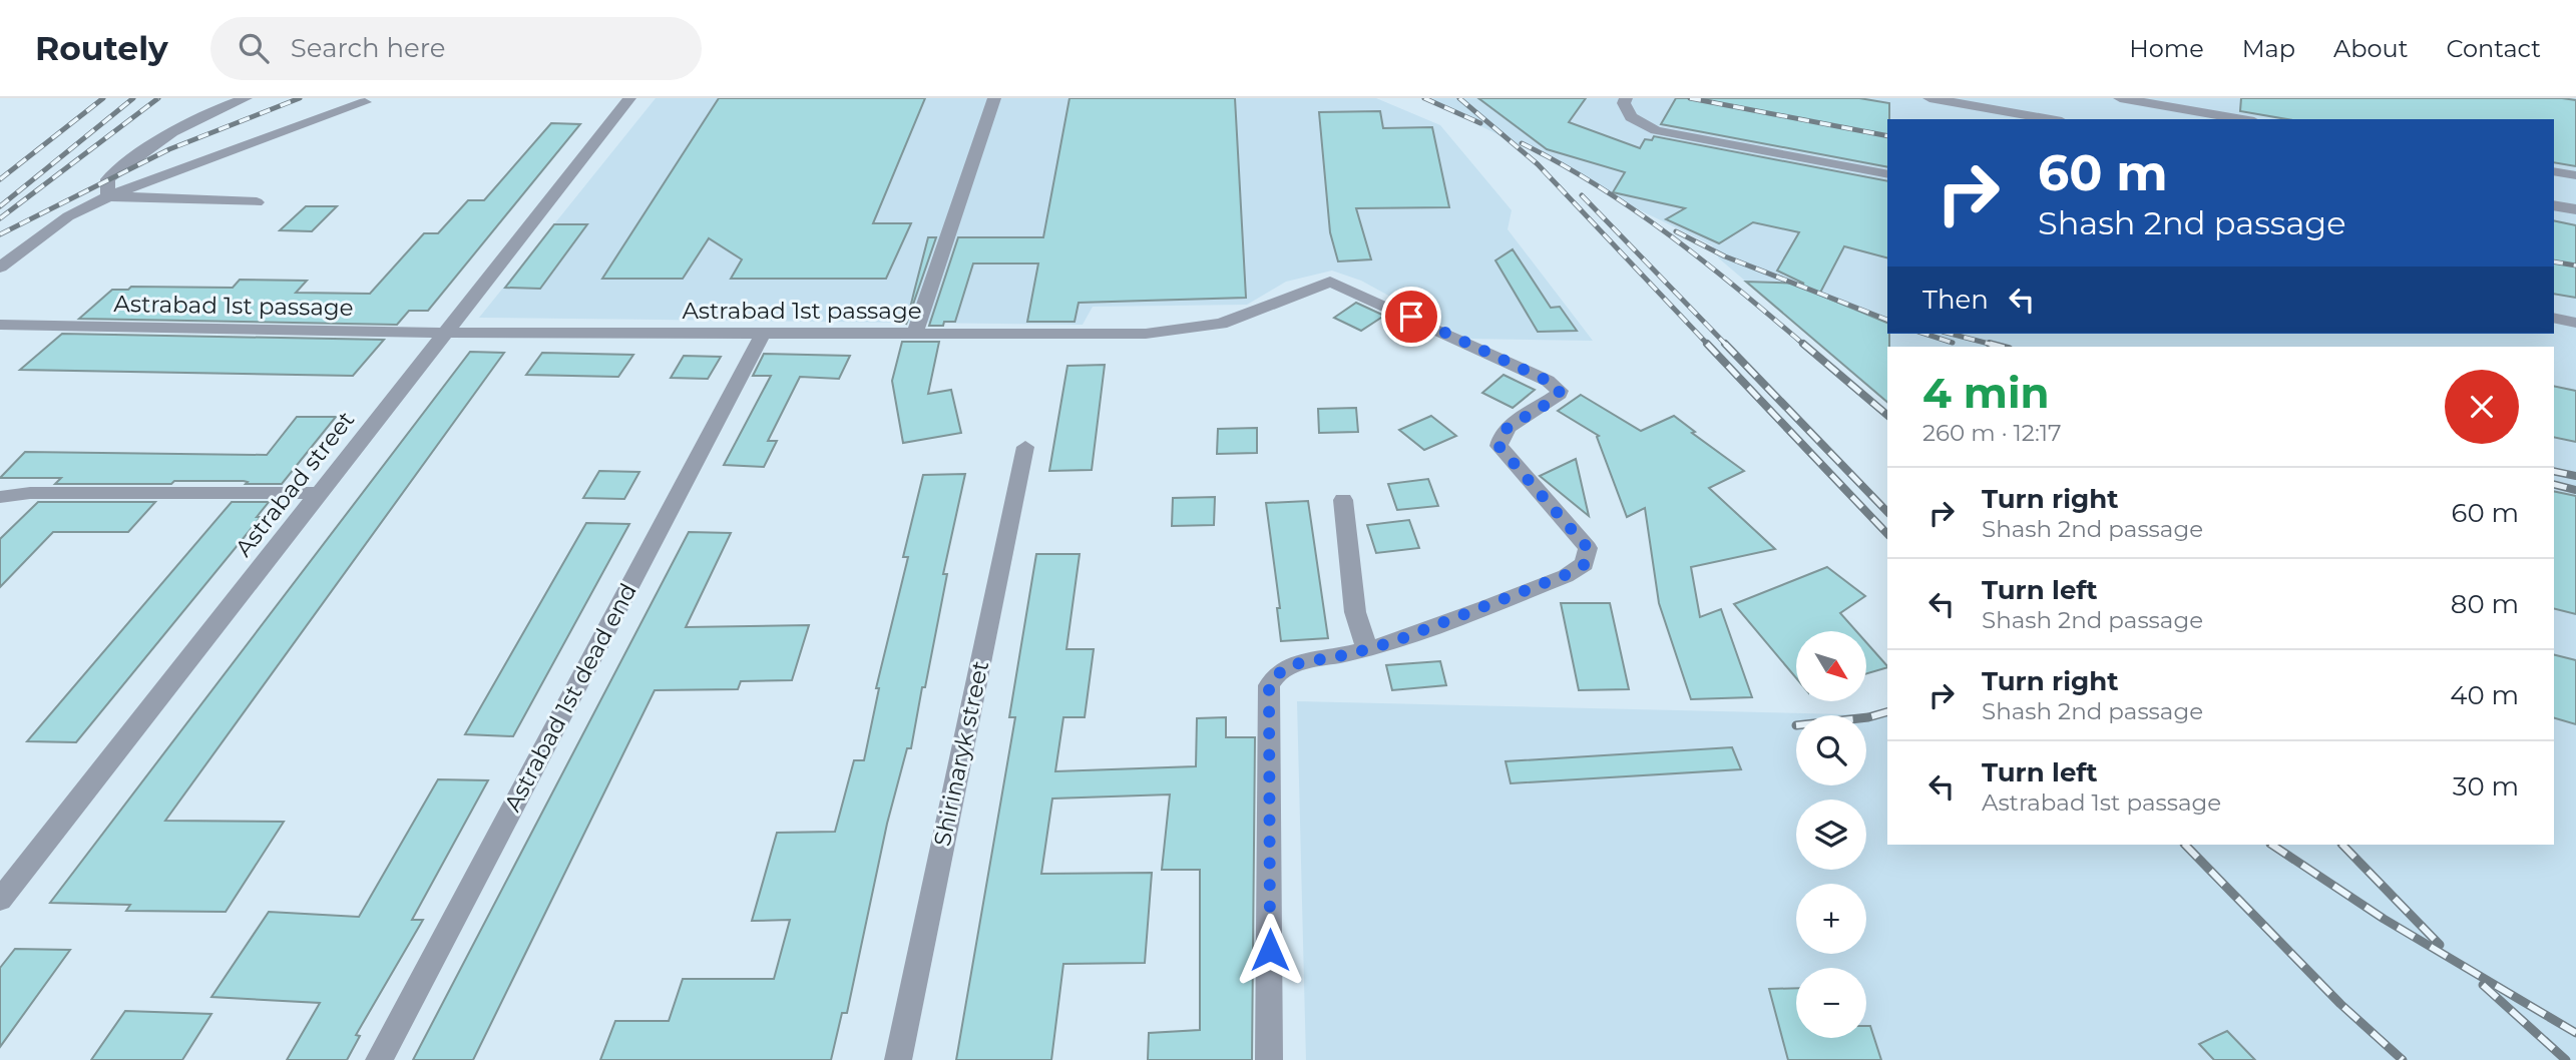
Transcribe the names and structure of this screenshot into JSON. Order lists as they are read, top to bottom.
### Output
{
  "streets": {
    "street": [
      "Astrabad 1st passage",
      "Astrabad street",
      "Astrabad 1st dead end",
      "Shirinaryk street"
    ]
  },
  "crossings": [
    ["Astrabad 1st passage", "Astrabad street"],
    ["Astrabad 1st passage", "Astrabad 1st dead end"]
  ],
  "north": "bottom right",
  "page": {
    "header": "Routely",
    "search": "Search here",
    "nav": [
      "Home",
      "Map",
      "About",
      "Contact"
    ],
    "turn": ["60 m", "Shash 2nd passage"],
    "then": "Then",
    "heading": ["4 min", "260 m · 12:17"],
    "list": [
      {
        "name": "Turn right",
        "note": "Shash 2nd passage",
        "value": "60 m"
      },
      {
        "name": "Turn left",
        "note": "Shash 2nd passage",
        "value": "80 m"
      },
      {
        "name": "Turn right",
        "note": "Shash 2nd passage",
        "value": "40 m"
      },
      {
        "name": "Turn left",
        "note": "Astrabad 1st passage",
        "value": "30 m"
      }
    ],
    "map_buttons": ["+", "−"]
  }
}
